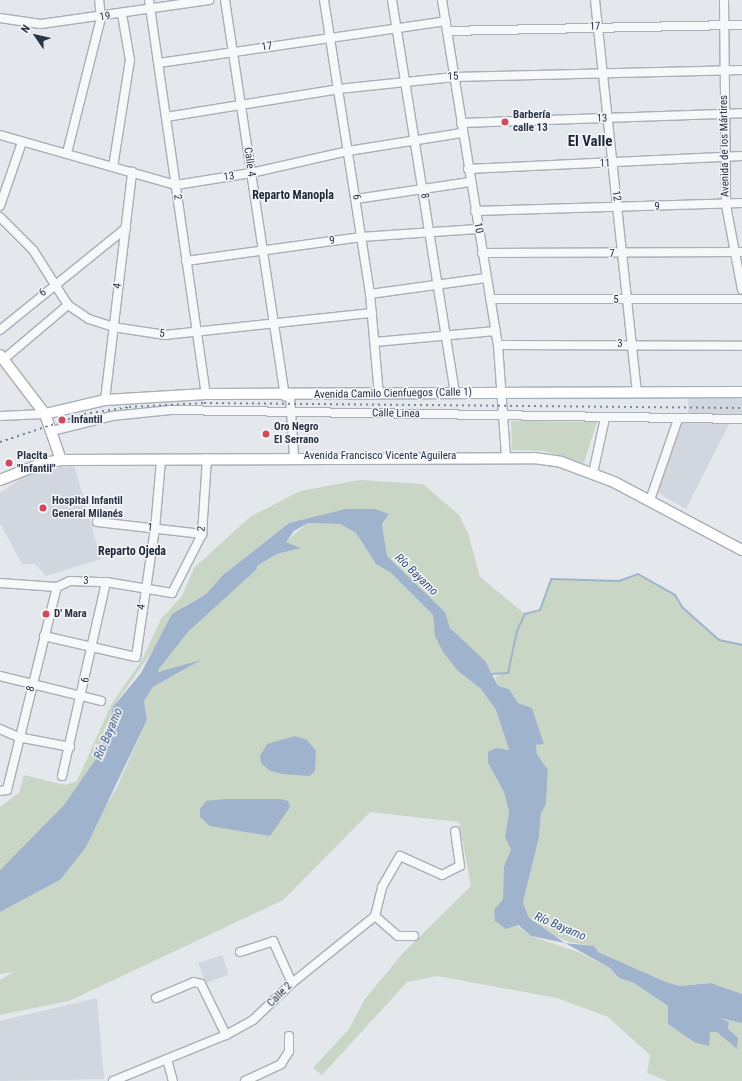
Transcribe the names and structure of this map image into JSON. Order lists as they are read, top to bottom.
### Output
{
  "streets": {
    "main road": ["Avenida Camilo Cienfuegos (Calle 1)", "Avenida Francisco Vicente Aguilera"],
    "street": [
      "19",
      "17",
      "15",
      "13",
      "Avenida de los Mártires",
      "Calle 4",
      "11",
      "8",
      "12",
      "2",
      "6",
      "9",
      "10",
      "7",
      "4",
      "5",
      "3",
      "Calle Linea",
      "1",
      "Calle 2"
    ]
  },
  "crossings": [
    ["19", "2"],
    ["17", "Avenida de los Mártires"],
    ["17", "Calle 4"],
    ["17", "8"],
    ["17", "12"],
    ["17", "2"],
    ["17", "6"],
    ["17", "10"],
    ["15", "Avenida de los Mártires"],
    ["15", "Calle 4"],
    ["15", "8"],
    ["15", "12"],
    ["15", "2"],
    ["15", "6"],
    ["15", "10"],
    ["13", "Avenida de los Mártires"],
    ["13", "Calle 4"],
    ["13", "8"],
    ["13", "12"],
    ["13", "2"],
    ["13", "6"],
    ["13", "10"],
    ["13", "4"],
    ["Avenida de los Mártires", "11"],
    ["Avenida de los Mártires", "9"],
    ["Avenida de los Mártires", "7"],
    ["Calle 4", "9"],
    ["Calle 4", "5"],
    ["Calle 4", "Avenida Camilo Cienfuegos (Calle 1)"],
    ["Calle 4", "Calle Linea"],
    ["Calle 4", "Avenida Francisco Vicente Aguilera"],
    ["11", "12"],
    ["11", "10"],
    ["8", "9"],
    ["8", "3"],
    ["8", "Avenida Camilo Cienfuegos (Calle 1)"],
    ["12", "9"],
    ["12", "7"],
    ["12", "5"],
    ["12", "3"],
    ["12", "Avenida Camilo Cienfuegos (Calle 1)"],
    ["2", "9"],
    ["2", "5"],
    ["2", "3"],
    ["2", "Avenida Camilo Cienfuegos (Calle 1)"],
    ["2", "Avenida Francisco Vicente Aguilera"],
    ["2", "1"],
    ["6", "9"],
    ["6", "4"],
    ["6", "5"],
    ["6", "3"],
    ["6", "Avenida Camilo Cienfuegos (Calle 1)"],
    ["9", "10"],
    ["10", "7"],
    ["10", "5"],
    ["10", "3"],
    ["10", "Avenida Camilo Cienfuegos (Calle 1)"],
    ["10", "Calle Linea"],
    ["10", "Avenida Francisco Vicente Aguilera"],
    ["4", "5"],
    ["4", "3"],
    ["4", "Avenida Camilo Cienfuegos (Calle 1)"],
    ["4", "Avenida Francisco Vicente Aguilera"],
    ["4", "1"]
  ],
  "districts": ["El Valle", "Reparto Manopla", "Reparto Ojeda"],
  "water": ["Río Bayamo"],
  "places": [
    "Barbería calle 13",
    "Infantil",
    "Oro Negro El Serrano",
    "Placita \"Infantil\"",
    "Hospital Infantil General Milanés",
    "D' Mara"
  ],
  "north": "top left"
}
